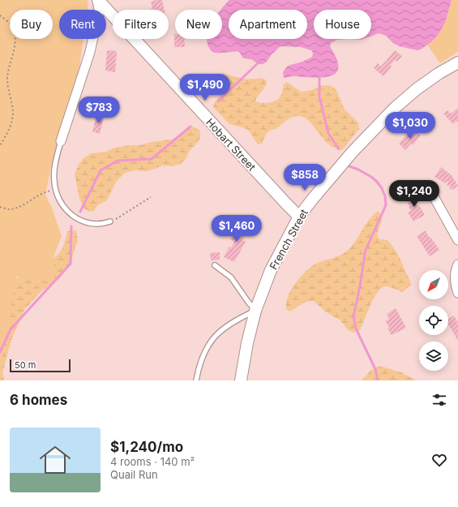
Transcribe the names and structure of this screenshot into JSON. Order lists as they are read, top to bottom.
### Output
{
  "streets": {
    "street": ["Hobart Street", "French Street"]
  },
  "crossings": [
    ["Hobart Street", "French Street"]
  ],
  "scale_bar": "50 m",
  "north": "bottom left",
  "page": {
    "chip": [
      "Buy",
      "Rent",
      "Filters",
      "New",
      "Apartment",
      "House"
    ],
    "price": [
      "$1,490",
      "$783",
      "$1,030",
      "$858",
      "$1,240",
      "$1,460"
    ],
    "scale": "50 m",
    "heading": "6 homes",
    "list": [
      {
        "name": "$1,240/mo",
        "note": "4 rooms · 140 m² · Quail Run"
      }
    ]
  }
}
